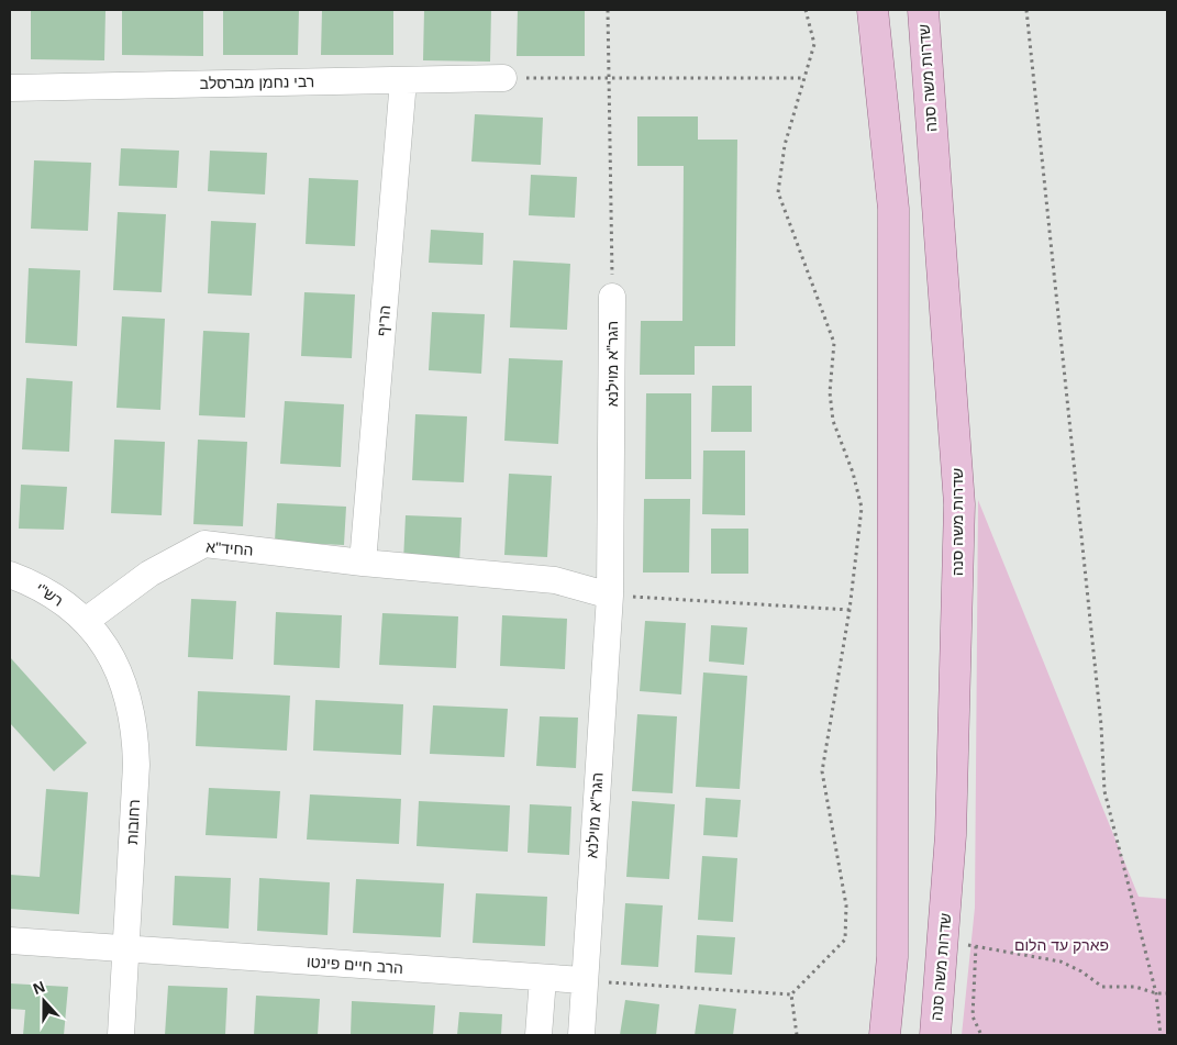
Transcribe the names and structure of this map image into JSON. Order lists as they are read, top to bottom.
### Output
{
  "streets": {
    "main road": ["שדרות משה סנה"],
    "street": [
      "רבי נחמן מברסלב",
      "הריף",
      "הגר\"א מוילנא",
      "החיד\"א",
      "רש\"י",
      "רחובות",
      "הרב חיים פינטו"
    ]
  },
  "crossings": [
    ["רבי נחמן מברסלב", "הריף"],
    ["הריף", "החיד\"א"],
    ["הגר\"א מוילנא", "הרב חיים פינטו"],
    ["החיד\"א", "רש\"י"],
    ["החיד\"א", "רחובות"],
    ["רש\"י", "רחובות"],
    ["רחובות", "הרב חיים פינטו"]
  ],
  "parks": ["פארק עד הלום"],
  "north": "top"
}
